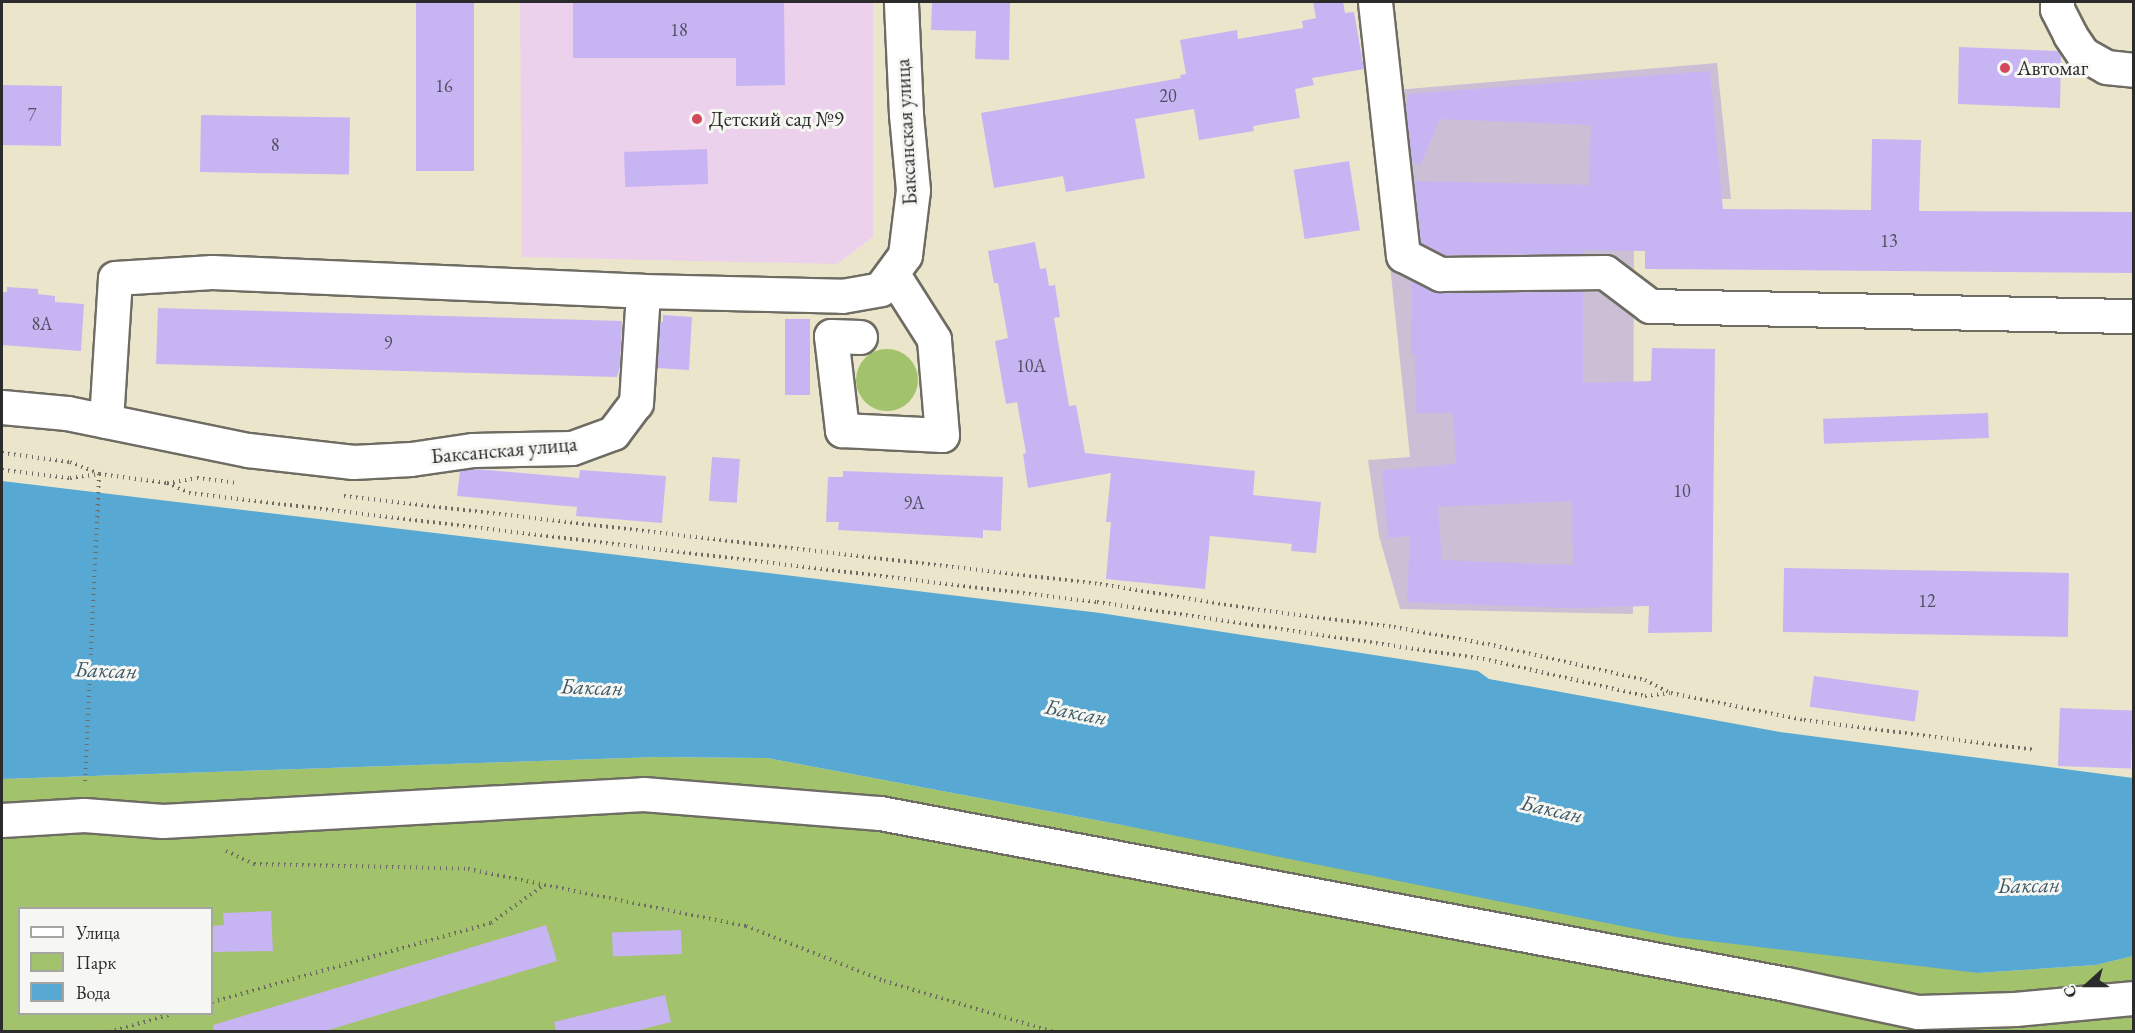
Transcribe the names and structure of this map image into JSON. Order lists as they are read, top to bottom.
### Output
{
  "streets": {
    "street": ["Баксанская улица"]
  },
  "water": ["Баксан"],
  "places": ["Автомаг", "Детский сад №9"],
  "house_numbers": [
    "18",
    "16",
    "20",
    "7",
    "8",
    "13",
    "8А",
    "9",
    "10А",
    "10",
    "9А",
    "12"
  ],
  "legend": ["Улица", "Парк", "Вода"],
  "north": "left"
}
